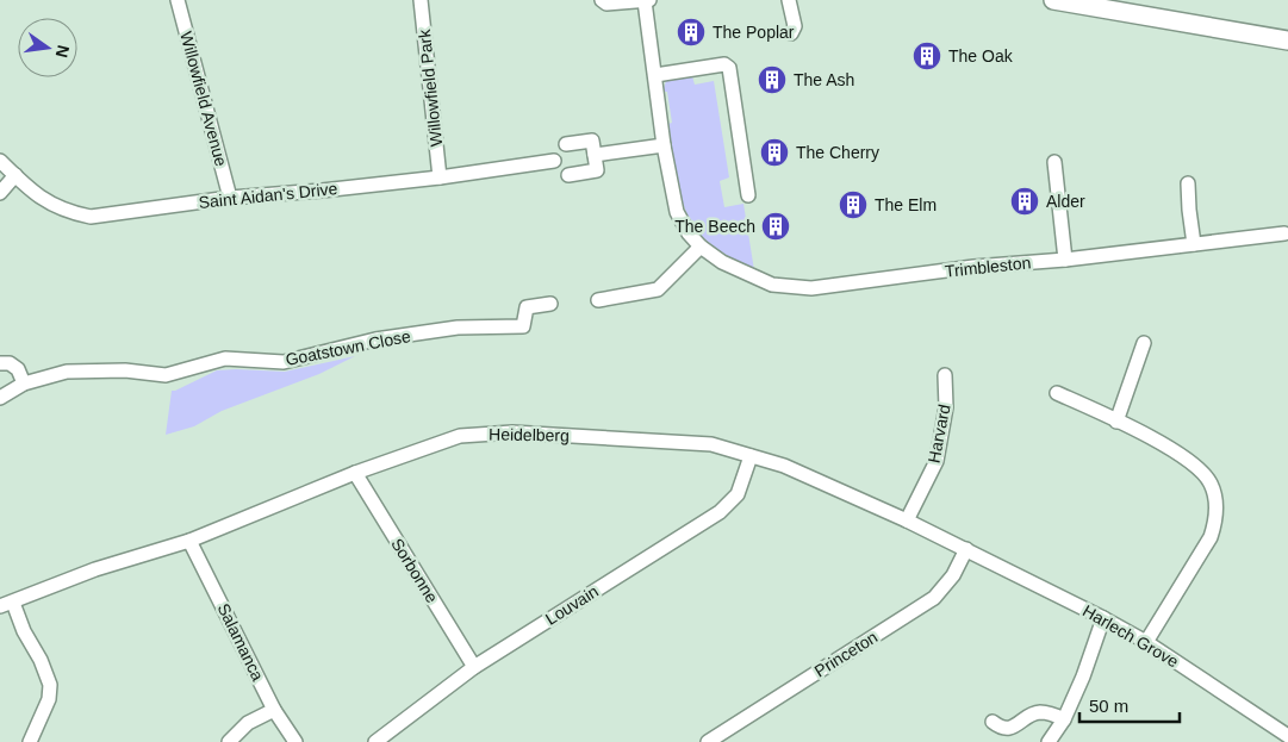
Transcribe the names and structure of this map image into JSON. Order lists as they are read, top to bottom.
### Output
{
  "streets": {
    "street": [
      "Willowfield Park",
      "Willowfield Avenue",
      "Saint Aidan's Drive",
      "Trimbleston",
      "Goatstown Close",
      "Harvard",
      "Heidelberg",
      "Sorbonne",
      "Louvain",
      "Harlech Grove",
      "Salamanca",
      "Princeton"
    ]
  },
  "crossings": [
    ["Willowfield Park", "Saint Aidan's Drive"],
    ["Willowfield Avenue", "Saint Aidan's Drive"],
    ["Harvard", "Heidelberg"],
    ["Heidelberg", "Sorbonne"],
    ["Heidelberg", "Louvain"],
    ["Heidelberg", "Harlech Grove"],
    ["Heidelberg", "Salamanca"],
    ["Heidelberg", "Princeton"],
    ["Sorbonne", "Louvain"],
    ["Harlech Grove", "Princeton"]
  ],
  "places": {
    "building": [
      "The Poplar",
      "The Oak",
      "The Ash",
      "The Cherry",
      "Alder",
      "The Elm",
      "The Beech"
    ]
  },
  "scale_bar": "50 m",
  "north": "right"
}
